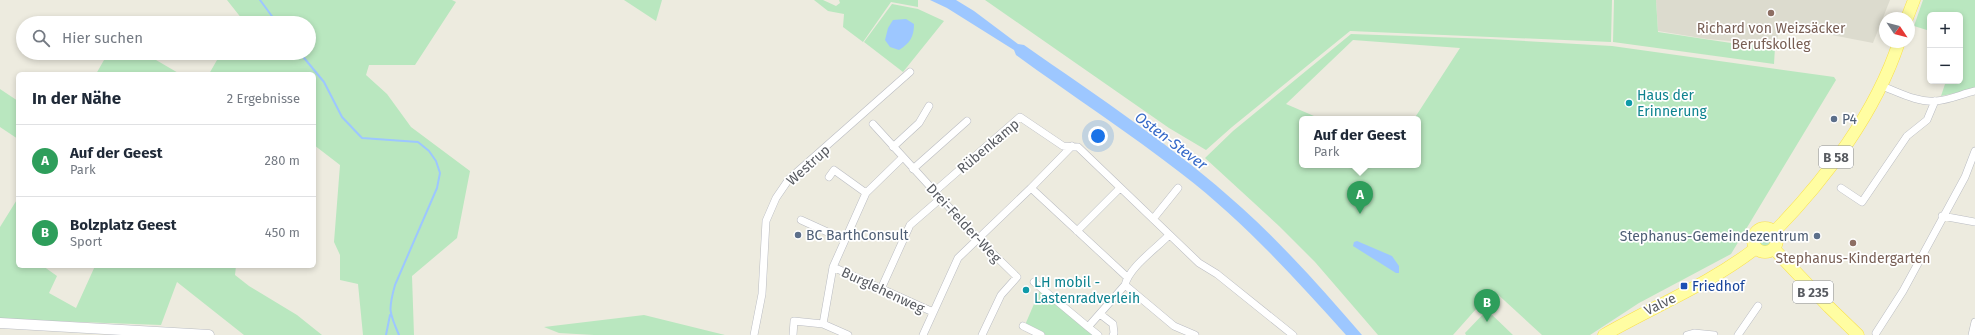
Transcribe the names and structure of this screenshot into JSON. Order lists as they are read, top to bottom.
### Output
{
  "streets": {
    "main road": ["B 58", "B 235", "Valve"],
    "street": [
      "Rübenkamp",
      "Westrup",
      "Drei-Felder-Weg",
      "Burglehenweg"
    ]
  },
  "crossings": [
    ["Rübenkamp", "Drei-Felder-Weg"],
    ["B 58", "B 235"],
    ["B 58", "Valve"],
    ["B 235", "Valve"]
  ],
  "water": ["Osten-Stever"],
  "places": {
    "other": [
      "Richard von Weizsäcker Berufskolleg",
      "Haus der Erinnerung",
      "P4",
      "BC BarthConsult",
      "Stephanus-Gemeindezentrum",
      "Stephanus-Kindergarten",
      "LH mobil - Lastenradverleih"
    ],
    "transit": ["Friedhof"]
  },
  "north": "bottom right",
  "page": {
    "map_buttons": ["+", "−"],
    "search": "Hier suchen",
    "heading": ["In der Nähe", "2 Ergebnisse"],
    "popup": ["Auf der Geest", "Park"],
    "list": [
      {
        "mark": "A",
        "name": "Auf der Geest",
        "note": "Park",
        "value": "280 m"
      },
      {
        "mark": "B",
        "name": "Bolzplatz Geest",
        "note": "Sport",
        "value": "450 m"
      }
    ],
    "pins": ["A", "B"]
  }
}
